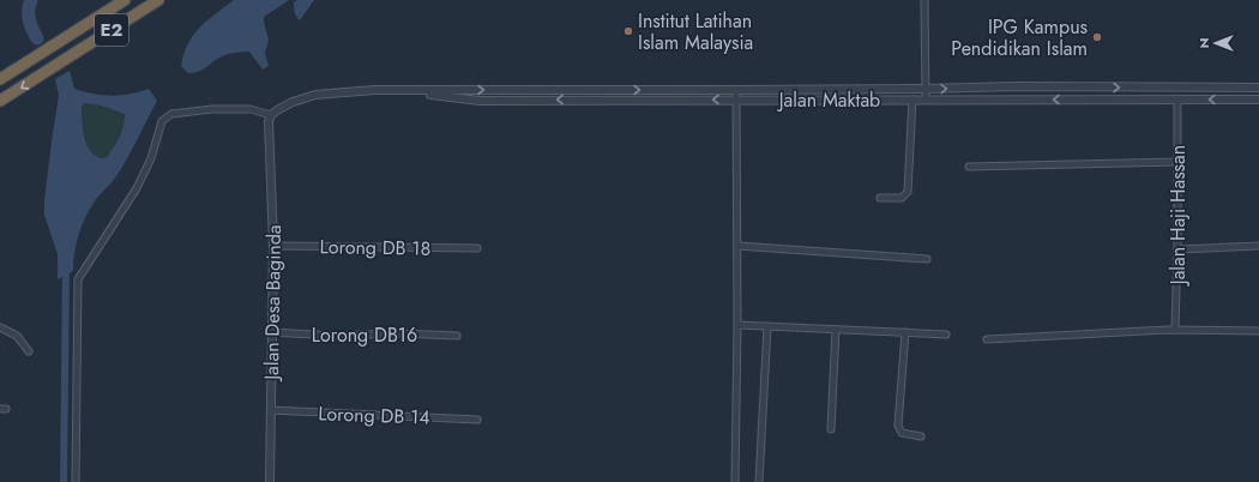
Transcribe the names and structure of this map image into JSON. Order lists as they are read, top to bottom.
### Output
{
  "streets": {
    "highway": ["E2"],
    "street": [
      "Jalan Maktab",
      "Jalan Haji Hassan",
      "Lorong DB 18",
      "Jalan Desa Baginda",
      "Lorong DB16",
      "Lorong DB 14"
    ]
  },
  "crossings": [
    ["Jalan Maktab", "Jalan Haji Hassan"],
    ["Jalan Maktab", "Jalan Desa Baginda"],
    ["Lorong DB 18", "Jalan Desa Baginda"],
    ["Jalan Desa Baginda", "Lorong DB16"],
    ["Jalan Desa Baginda", "Lorong DB 14"]
  ],
  "places": ["Institut Latihan Islam Malaysia", "IPG Kampus Pendidikan Islam"],
  "north": "left"
}
